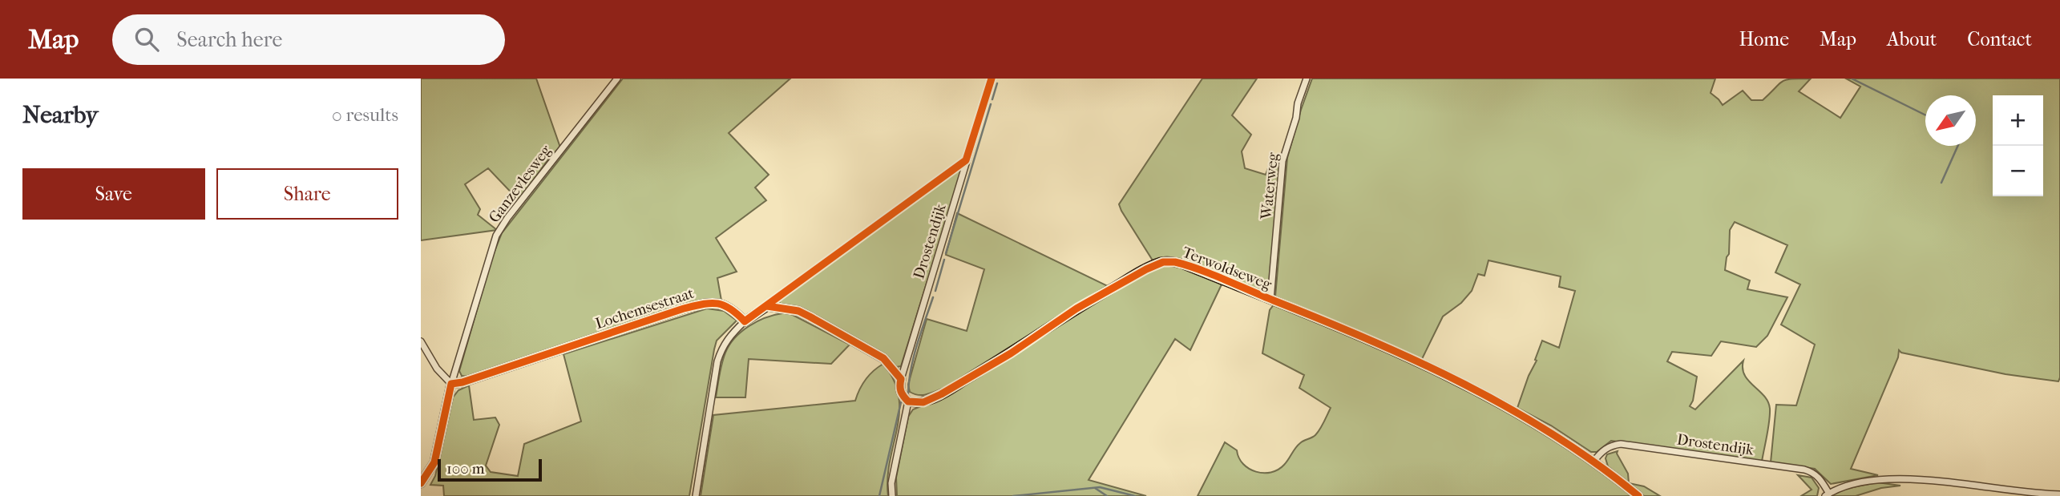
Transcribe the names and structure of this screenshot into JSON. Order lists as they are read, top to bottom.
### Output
{
  "streets": {
    "street": [
      "Ganzevlesweg",
      "Waterweg",
      "Drostendijk",
      "Terwoldseweg",
      "Lochemsestraat"
    ]
  },
  "crossings": [
    ["Ganzevlesweg", "Lochemsestraat"],
    ["Waterweg", "Terwoldseweg"],
    ["Drostendijk", "Terwoldseweg"]
  ],
  "scale_bar": "100 m",
  "north": "bottom left",
  "page": {
    "header": "Map",
    "search": "Search here",
    "nav": [
      "Home",
      "Map",
      "About",
      "Contact"
    ],
    "heading": ["Nearby", "0 results"],
    "map_buttons": ["+", "−"],
    "buttons": ["Save", "Share"],
    "scale": "100 m"
  }
}
